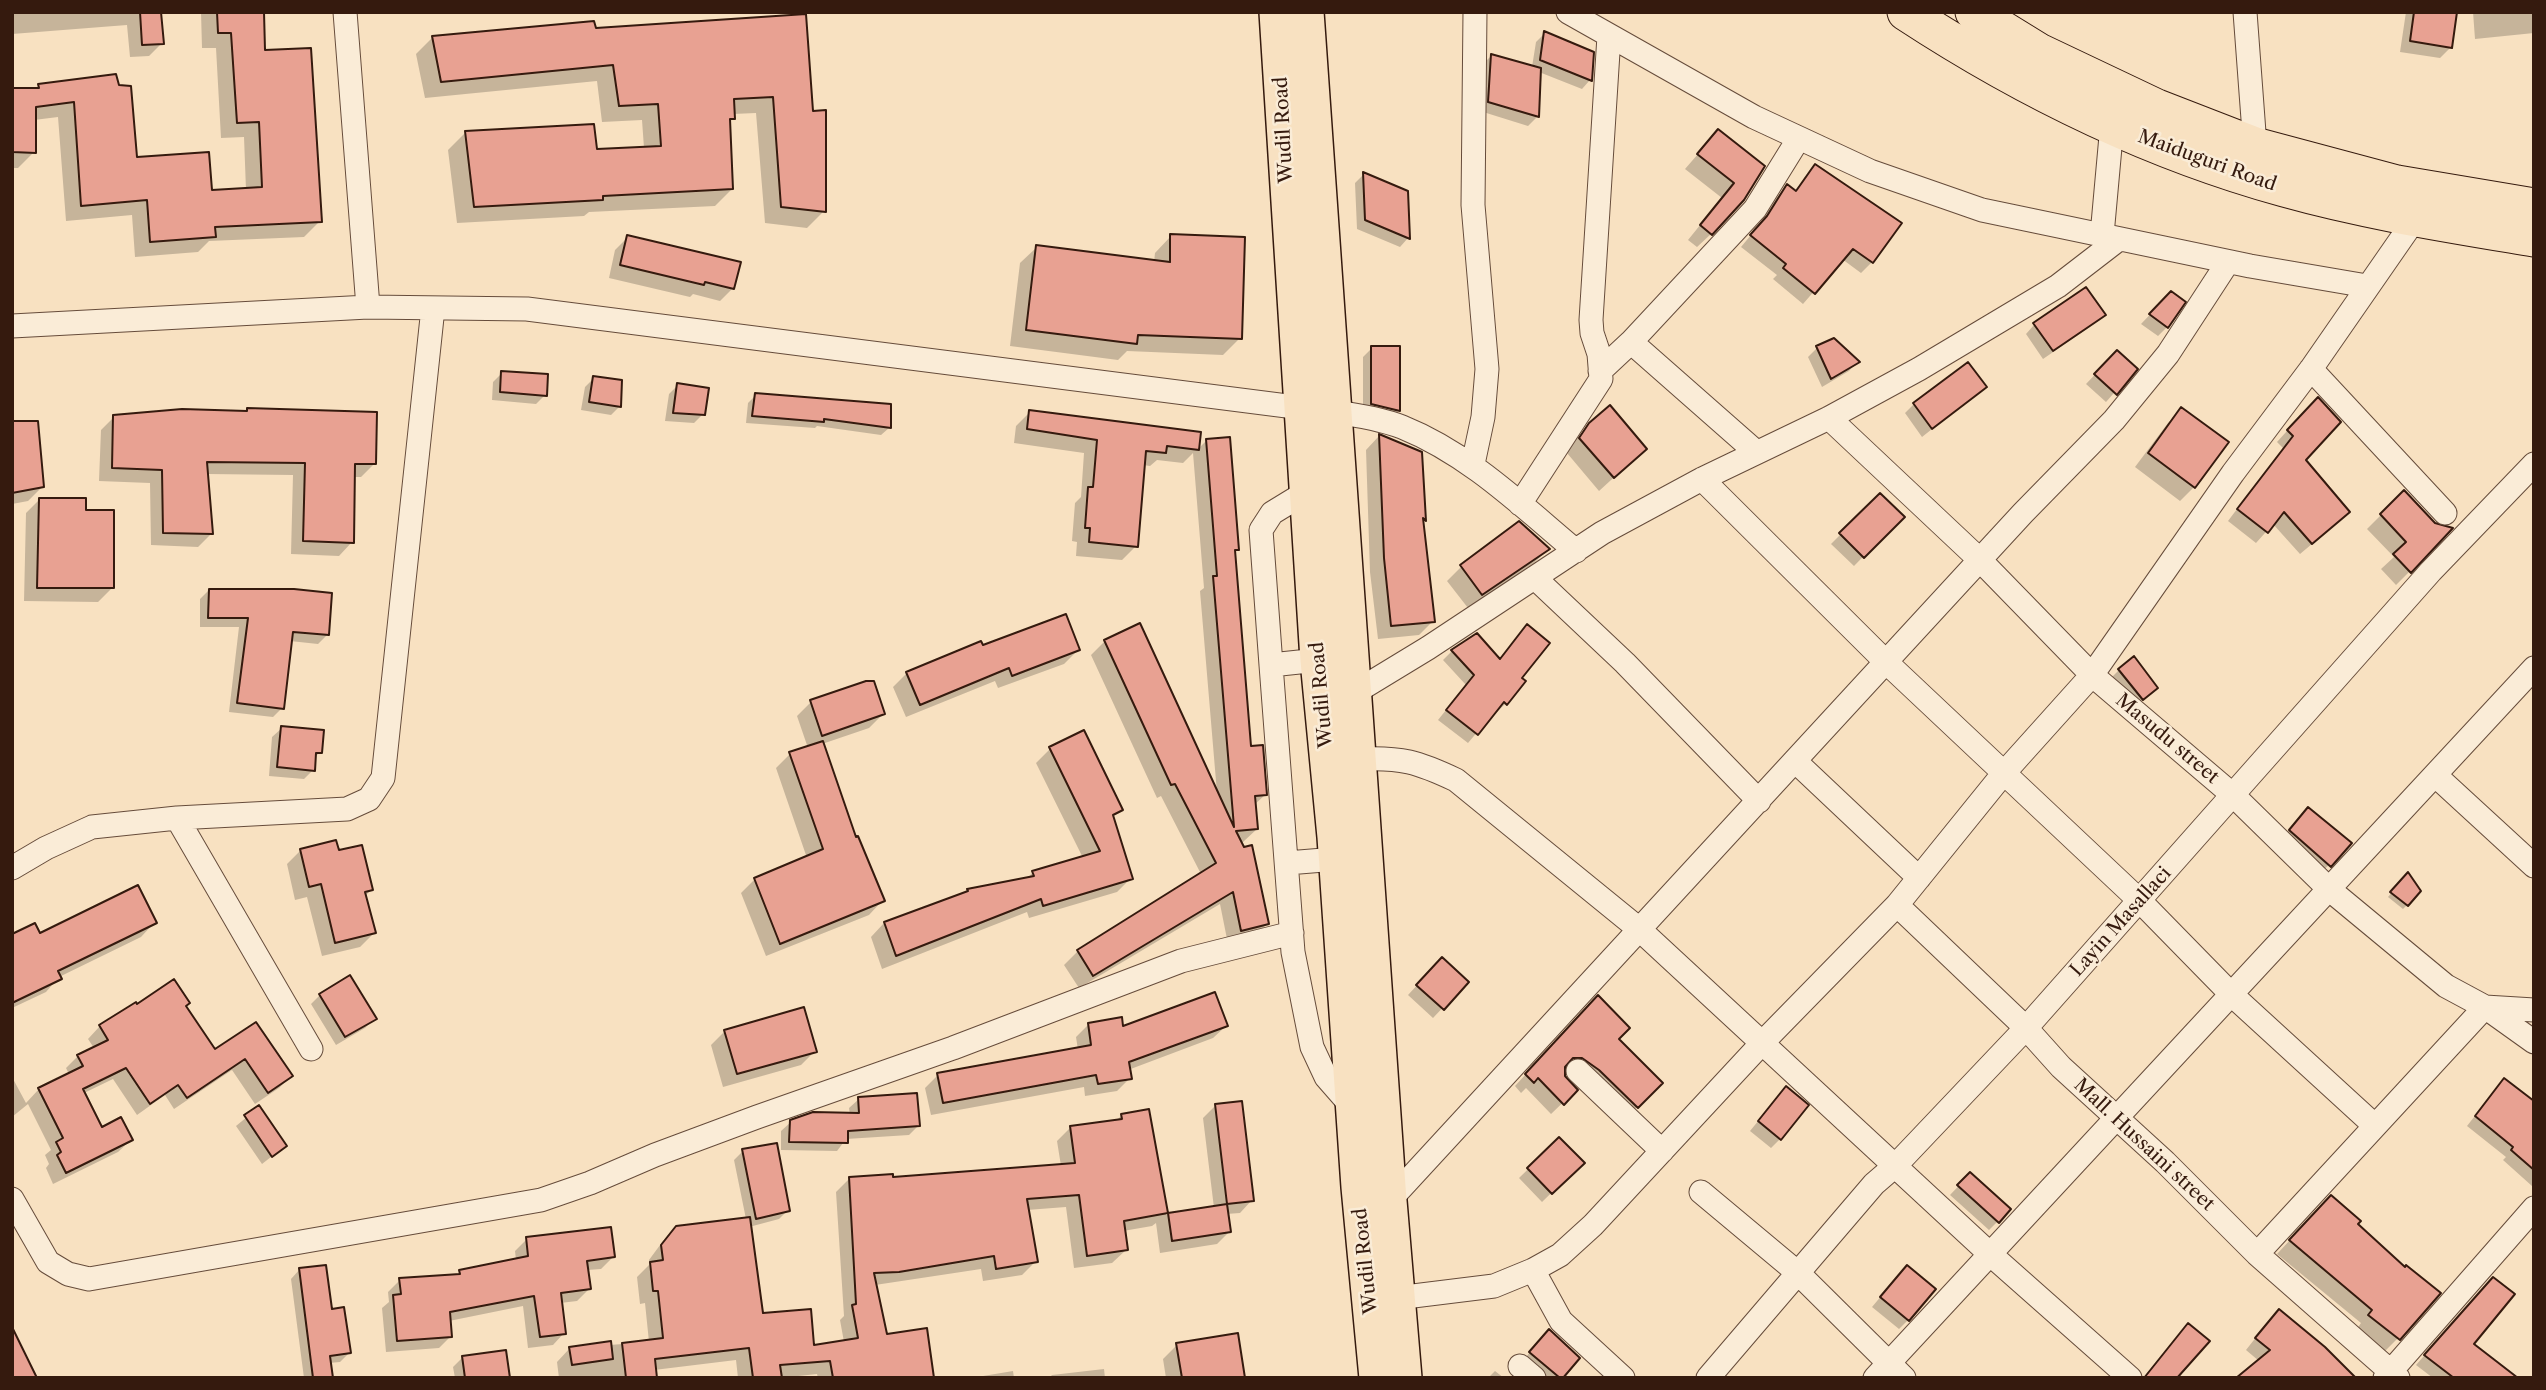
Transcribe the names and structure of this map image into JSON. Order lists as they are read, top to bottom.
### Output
{
  "streets": {
    "highway": ["Maiduguri Road"],
    "main road": ["Wudil Road"],
    "street": ["Masudu street", "Layin Masallaci", "Mall. Hussaini street"]
  },
  "crossings": [
    ["Masudu street", "Layin Masallaci"],
    ["Layin Masallaci", "Mall. Hussaini street"]
  ]
}
